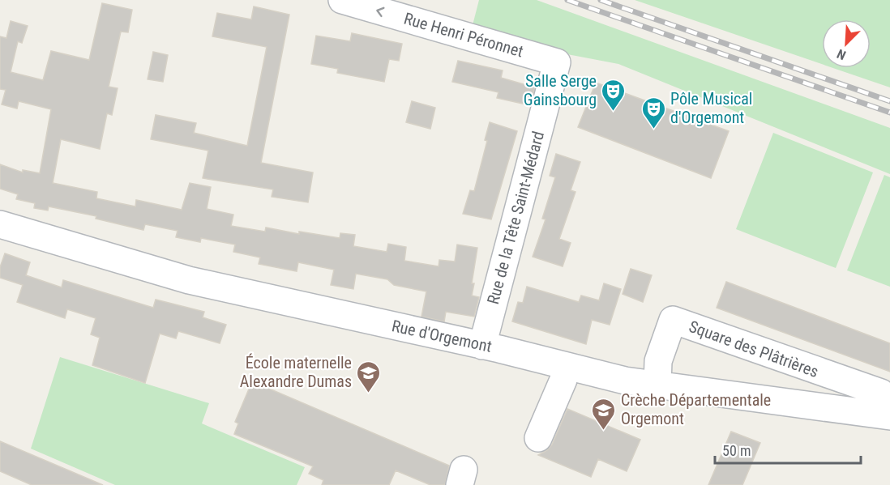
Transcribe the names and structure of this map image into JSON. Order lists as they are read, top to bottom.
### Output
{
  "streets": {
    "street": [
      "Rue Henri Péronnet",
      "Rue de la Tête Saint-Médard",
      "Rue d'Orgemont",
      "Square des Plâtrières"
    ]
  },
  "crossings": [
    ["Rue Henri Péronnet", "Rue de la Tête Saint-Médard"],
    ["Rue de la Tête Saint-Médard", "Rue d'Orgemont"],
    ["Rue d'Orgemont", "Square des Plâtrières"]
  ],
  "one_way": ["Rue Henri Péronnet"],
  "places": {
    "theatre": ["Salle Serge Gainsbourg", "Pôle Musical d'Orgemont"],
    "school or university": ["École maternelle Alexandre Dumas", "Crèche Départementale Orgemont"]
  },
  "scale_bar": "50 m",
  "north": "bottom left"
}
